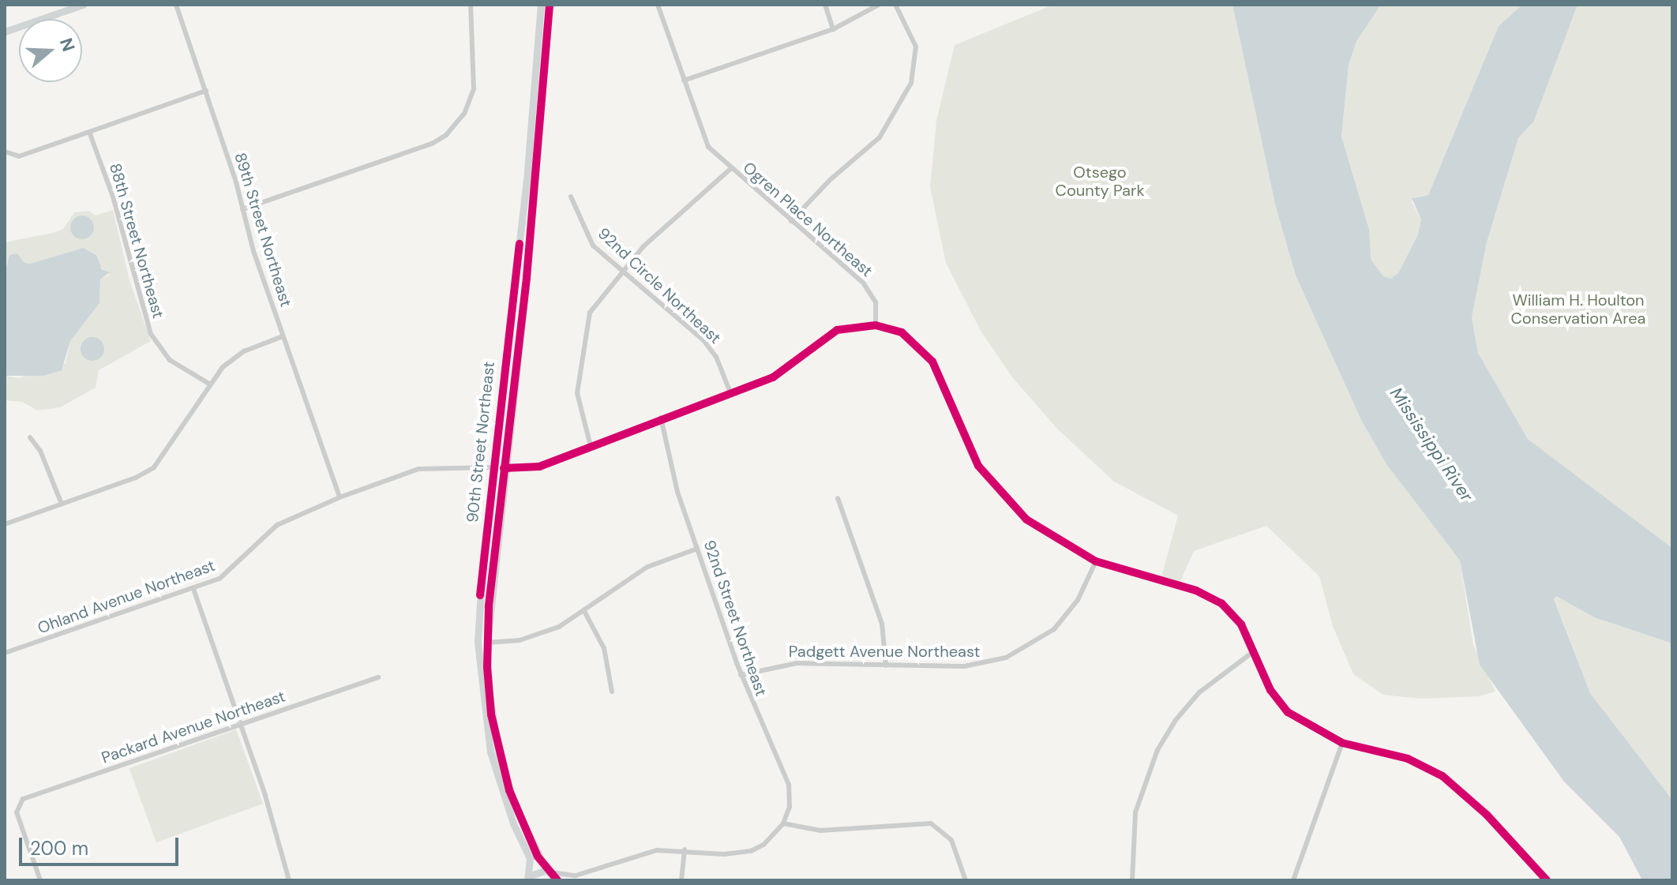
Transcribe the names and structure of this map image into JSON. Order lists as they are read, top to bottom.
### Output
{
  "streets": {
    "main road": ["90th Street Northeast"],
    "street": [
      "Ogren Place Northeast",
      "89th Street Northeast",
      "88th Street Northeast",
      "92nd Circle Northeast",
      "Ohland Avenue Northeast",
      "92nd Street Northeast",
      "Padgett Avenue Northeast",
      "Packard Avenue Northeast"
    ]
  },
  "crossings": [
    ["89th Street Northeast", "Ohland Avenue Northeast"],
    ["90th Street Northeast", "Ohland Avenue Northeast"],
    ["92nd Street Northeast", "Padgett Avenue Northeast"]
  ],
  "water": ["Mississippi River"],
  "parks": ["Otsego County Park", "William H. Houlton Conservation Area"],
  "scale_bar": "200 m",
  "north": "right"
}
